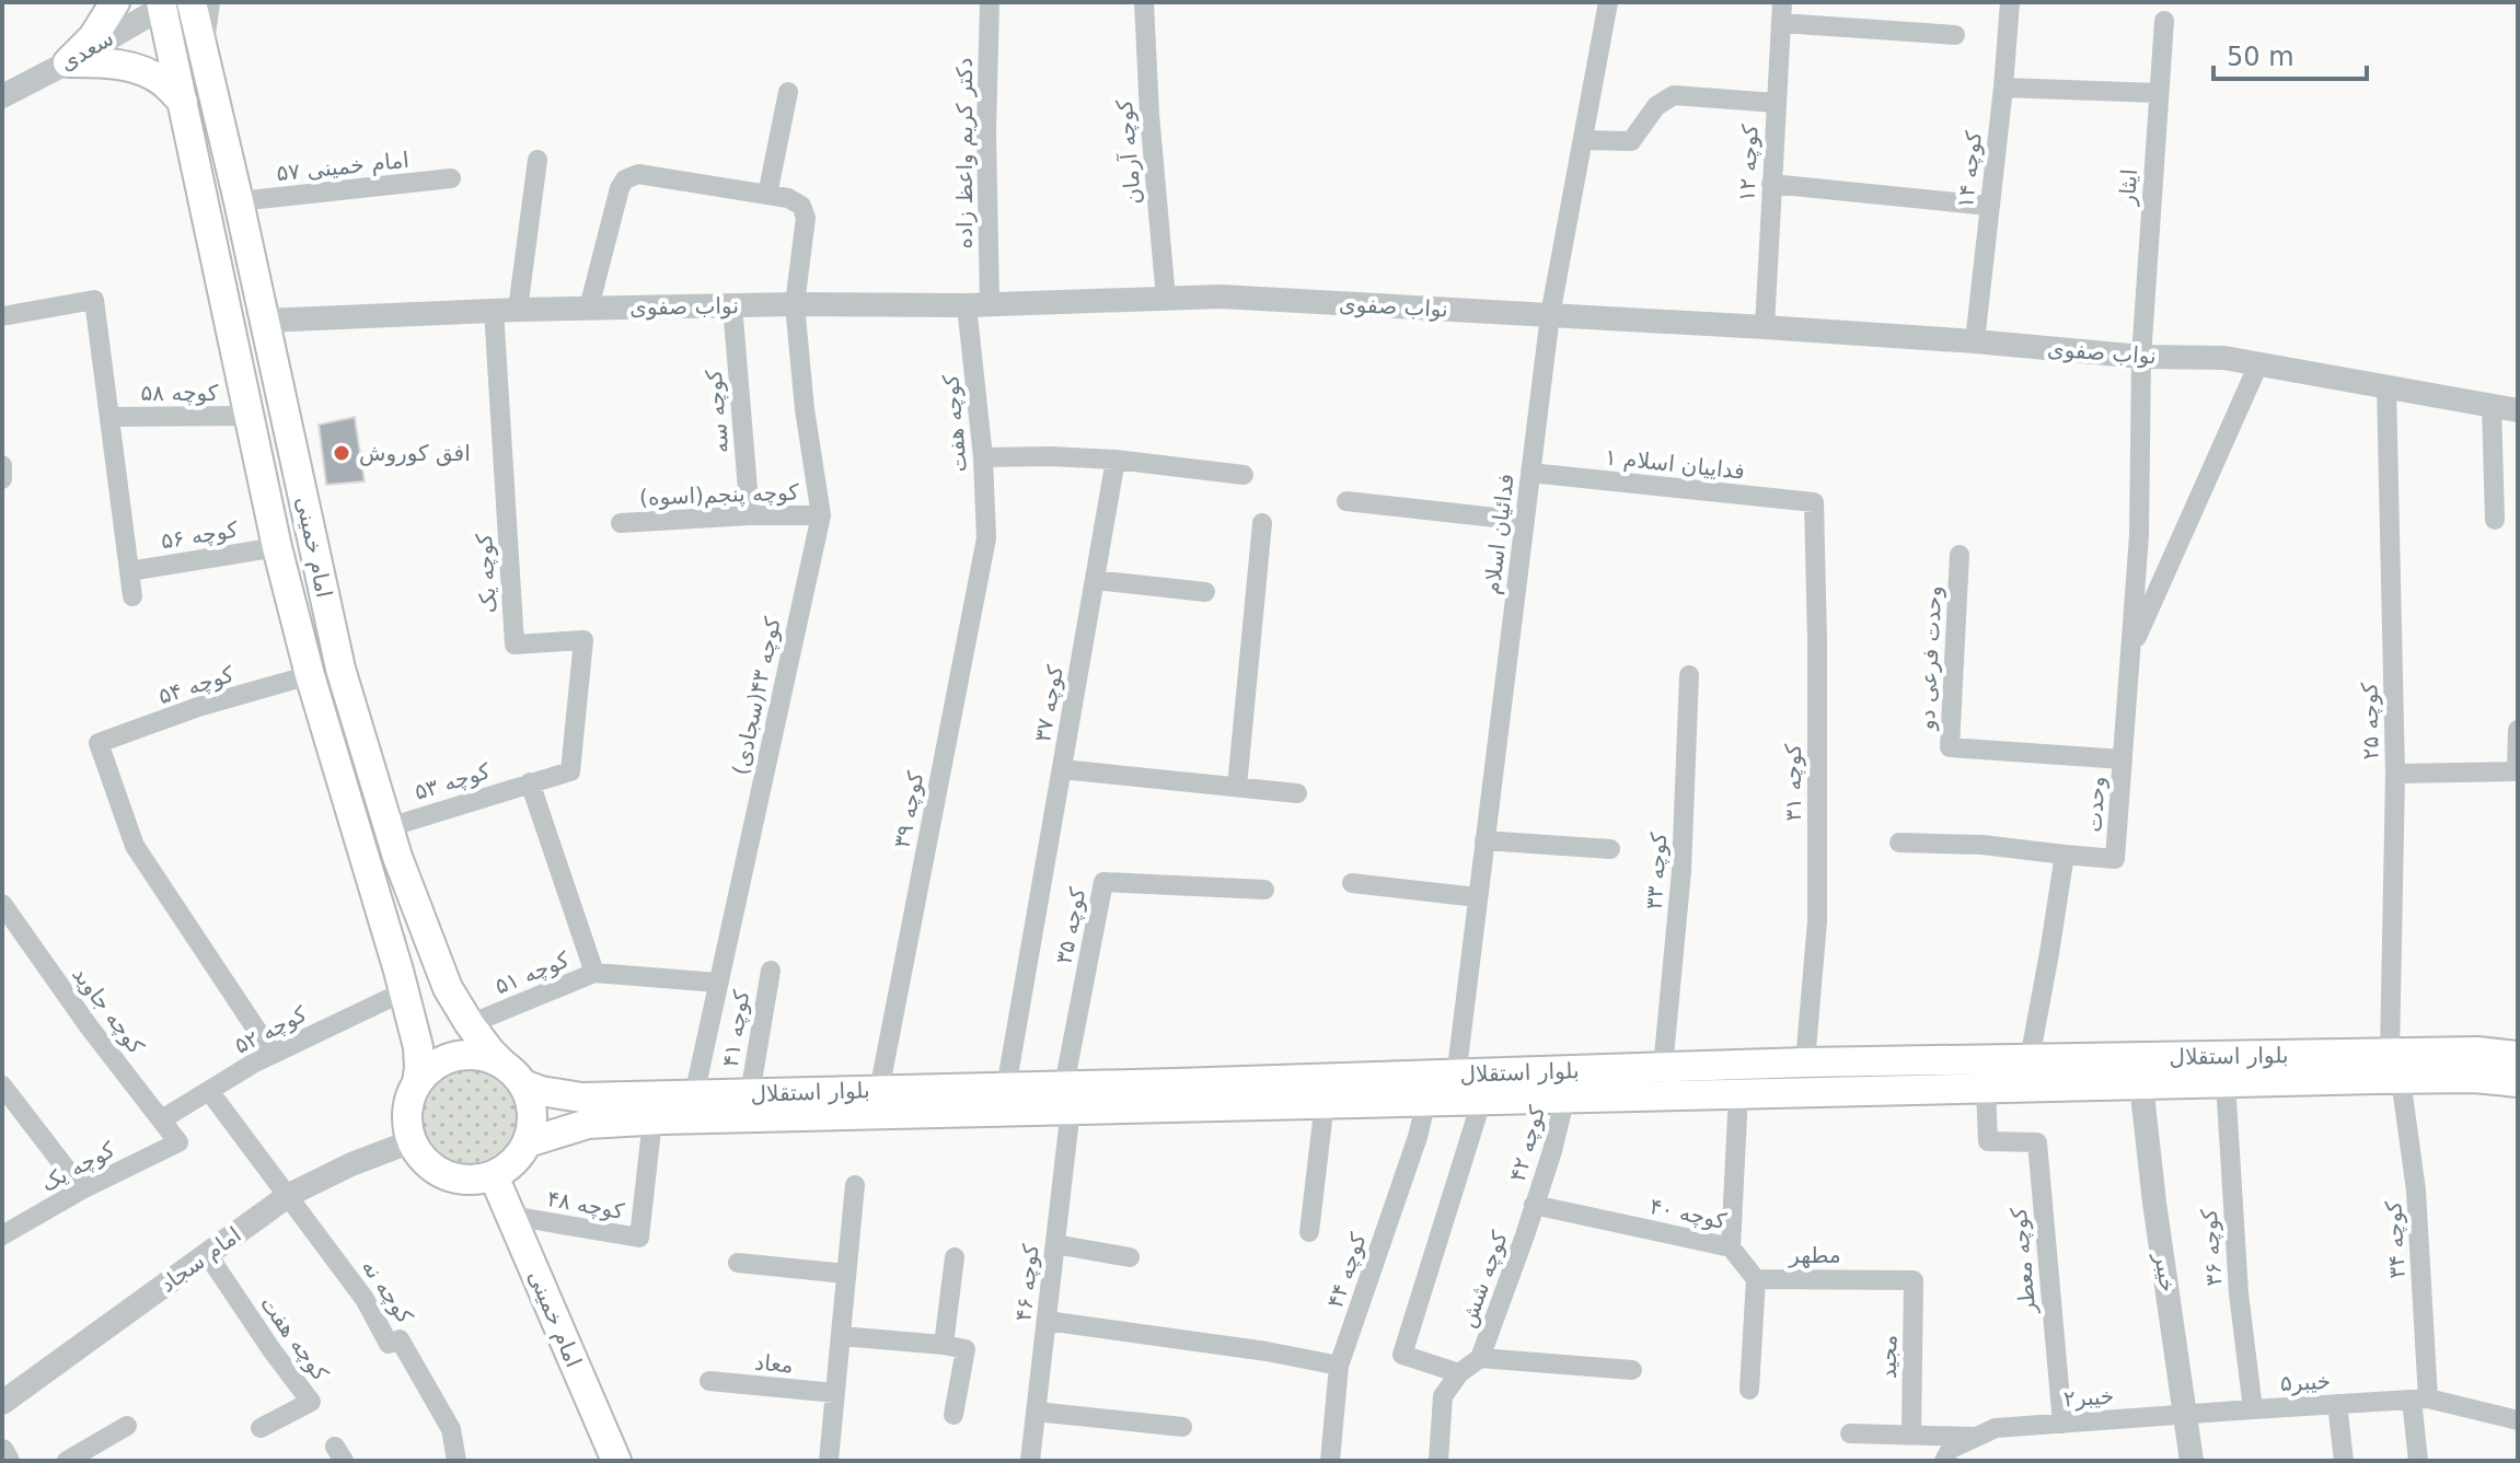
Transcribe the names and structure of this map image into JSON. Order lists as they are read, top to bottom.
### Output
{
  "streets": {
    "main road": ["امام خمینی", "بلوار استقلال"],
    "street": [
      "سعدی",
      "کوچه آرمان",
      "دکتر کریم واعظ زاده",
      "کوچه ۱۲",
      "امام خمینی ۵۷",
      "کوچه ۱۴",
      "ایثار",
      "نواب صفوی",
      "کوچه ۵۸",
      "کوچه سه",
      "کوچه هفت",
      "فداییان اسلام ۱",
      "کوچه پنجم(اسوه)",
      "فدائیان اسلام",
      "کوچه ۵۶",
      "کوچه یک",
      "وحدت فرعی دو",
      "کوچه ۵۴",
      "کوچه ۴۳(سجادی)",
      "کوچه ۳۷",
      "کوچه ۲۵",
      "کوچه ۵۳",
      "کوچه ۳۱",
      "وحدت",
      "کوچه ۳۹",
      "کوچه ۳۳",
      "کوچه ۳۵",
      "کوچه ۵۱",
      "کوچه جاوید",
      "کوچه ۴۱",
      "کوچه ۵۲",
      "کوچه ۴۲",
      "کوچه ۴۸",
      "کوچه ۴۰",
      "کوچه ۳۴",
      "کوچه ۳۶",
      "مطهر",
      "امام سجاد",
      "کوچه معطر",
      "کوچه ۴۴",
      "خیبر",
      "کوچه شش",
      "کوچه ۴۶",
      "کوچه نه",
      "مجید",
      "معاد",
      "خیبر۵",
      "خیبر۲"
    ]
  },
  "crossings": [
    ["سعدی", "امام خمینی"],
    ["کوچه آرمان", "نواب صفوی"],
    ["دکتر کریم واعظ زاده", "نواب صفوی"],
    ["دکتر کریم واعظ زاده", "کوچه هفت"],
    ["کوچه ۱۲", "نواب صفوی"],
    ["امام خمینی ۵۷", "امام خمینی"],
    ["کوچه ۱۴", "نواب صفوی"],
    ["ایثار", "نواب صفوی"],
    ["ایثار", "وحدت"],
    ["نواب صفوی", "کوچه سه"],
    ["نواب صفوی", "کوچه هفت"],
    ["نواب صفوی", "فدائیان اسلام"],
    ["نواب صفوی", "امام خمینی"],
    ["نواب صفوی", "کوچه یک"],
    ["نواب صفوی", "کوچه ۴۳(سجادی)"],
    ["نواب صفوی", "کوچه ۲۵"],
    ["نواب صفوی", "وحدت"],
    ["کوچه ۵۸", "امام خمینی"],
    ["کوچه سه", "کوچه پنجم(اسوه)"],
    ["کوچه هفت", "کوچه ۳۹"],
    ["کوچه هفت", "امام سجاد"],
    ["فداییان اسلام ۱", "فدائیان اسلام"],
    ["فداییان اسلام ۱", "کوچه ۳۱"],
    ["کوچه پنجم(اسوه)", "کوچه ۴۳(سجادی)"],
    ["فدائیان اسلام", "بلوار استقلال"],
    ["فدائیان اسلام", "کوچه ۴۴"],
    ["کوچه ۵۶", "امام خمینی"],
    ["امام خمینی", "کوچه ۵۴"],
    ["امام خمینی", "کوچه ۵۳"],
    ["امام خمینی", "کوچه ۵۱"],
    ["امام خمینی", "کوچه ۵۲"],
    ["امام خمینی", "بلوار استقلال"],
    ["امام خمینی", "کوچه ۴۸"],
    ["امام خمینی", "امام سجاد"],
    ["کوچه یک", "کوچه ۵۳"],
    ["کوچه یک", "کوچه جاوید"],
    ["وحدت فرعی دو", "وحدت"],
    ["کوچه ۵۴", "کوچه ۵۲"],
    ["کوچه ۴۳(سجادی)", "کوچه ۵۱"],
    ["کوچه ۴۳(سجادی)", "بلوار استقلال"],
    ["کوچه ۳۷", "بلوار استقلال"],
    ["کوچه ۲۵", "بلوار استقلال"],
    ["کوچه ۲۵", "کوچه ۳۴"],
    ["کوچه ۳۱", "بلوار استقلال"],
    ["وحدت", "بلوار استقلال"],
    ["کوچه ۳۹", "بلوار استقلال"],
    ["کوچه ۳۳", "بلوار استقلال"],
    ["کوچه ۳۵", "بلوار استقلال"],
    ["کوچه ۳۵", "کوچه ۴۶"],
    ["کوچه جاوید", "کوچه ۵۲"],
    ["کوچه ۴۱", "بلوار استقلال"],
    ["بلوار استقلال", "کوچه ۴۲"],
    ["بلوار استقلال", "کوچه ۴۸"],
    ["بلوار استقلال", "کوچه ۴۰"],
    ["بلوار استقلال", "کوچه ۳۴"],
    ["بلوار استقلال", "کوچه ۳۶"],
    ["بلوار استقلال", "امام سجاد"],
    ["بلوار استقلال", "کوچه معطر"],
    ["بلوار استقلال", "کوچه ۴۴"],
    ["بلوار استقلال", "خیبر"],
    ["بلوار استقلال", "کوچه ۴۶"],
    ["کوچه ۴۲", "کوچه ۴۰"],
    ["کوچه ۴۲", "کوچه شش"],
    ["کوچه ۴۰", "کوچه شش"],
    ["کوچه ۳۴", "خیبر۵"],
    ["کوچه ۳۶", "خیبر۵"],
    ["مطهر", "مجید"],
    ["امام سجاد", "کوچه نه"],
    ["کوچه معطر", "خیبر۲"],
    ["خیبر", "خیبر۵"],
    ["خیبر", "خیبر۲"],
    ["خیبر۵", "خیبر۲"]
  ],
  "places": ["افق کوروش"],
  "scale_bar": "50 m"
}
